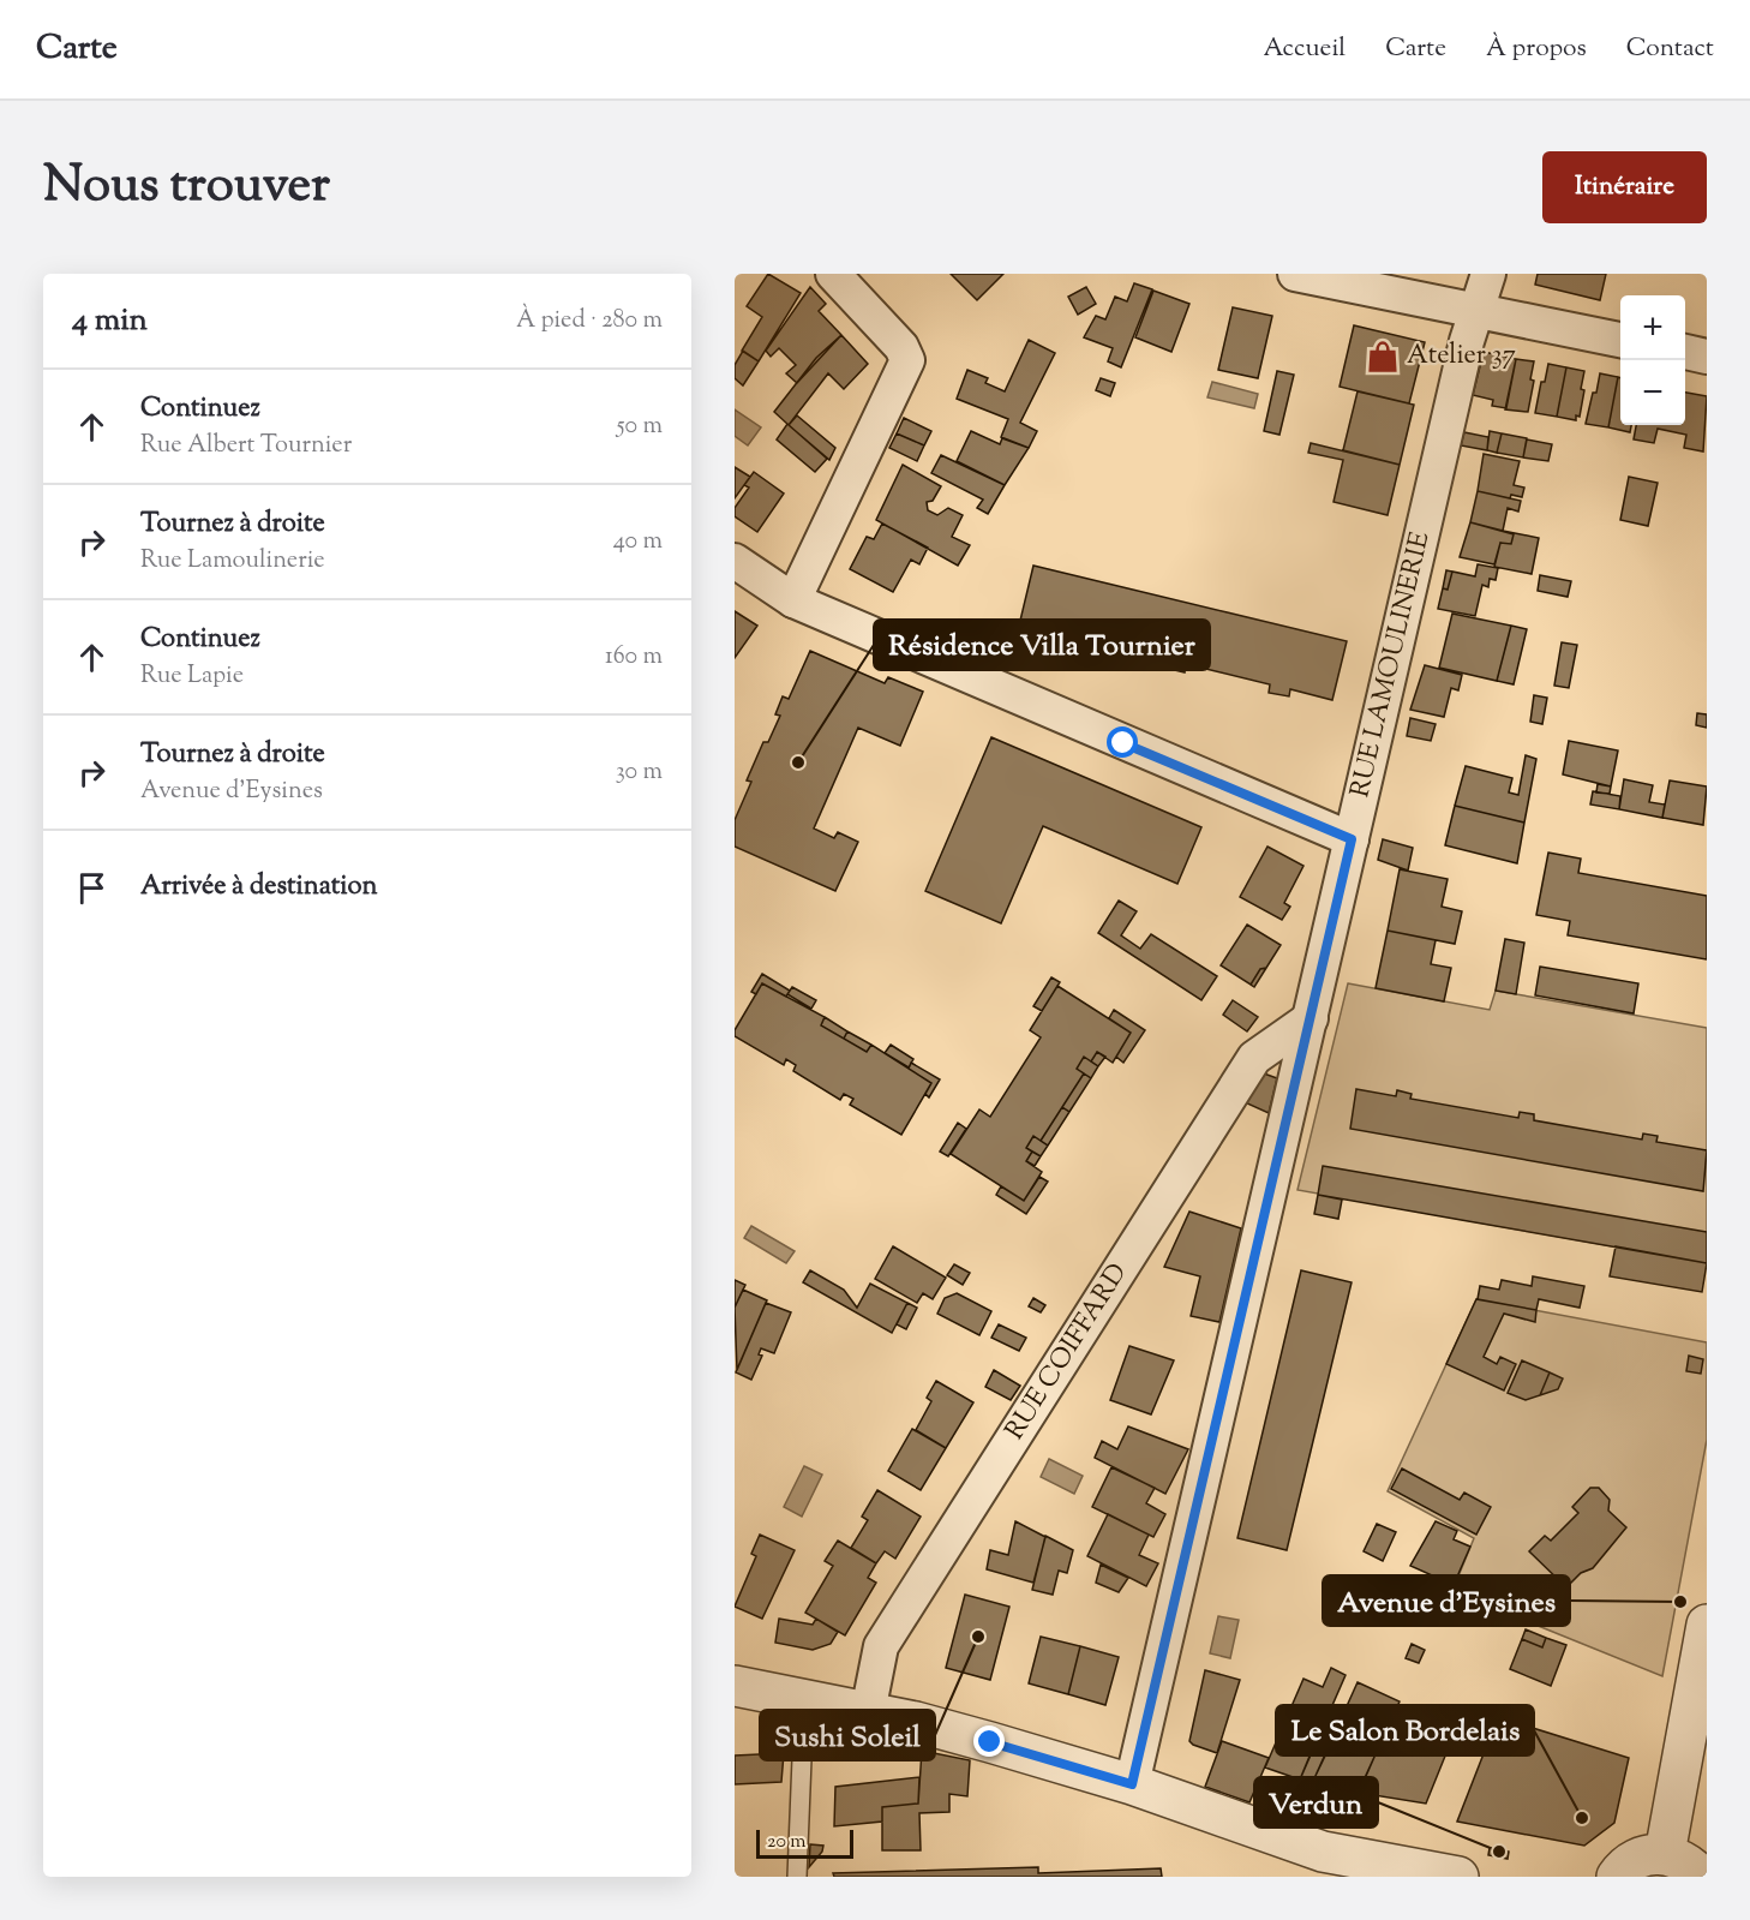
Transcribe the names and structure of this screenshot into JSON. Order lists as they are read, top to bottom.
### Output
{
  "streets": {
    "street": ["RUE LAMOULINERIE", "RUE COIFFARD"]
  },
  "crossings": [
    ["RUE LAMOULINERIE", "RUE COIFFARD"]
  ],
  "places": {
    "shop": ["Atelier 37"],
    "other": [
      "Résidence Villa Tournier",
      "Avenue d'Eysines",
      "Sushi Soleil",
      "Le Salon Bordelais",
      "Verdun"
    ]
  },
  "scale_bar": "20 m",
  "page": {
    "header": "Carte",
    "nav": [
      "Accueil",
      "Carte",
      "À propos",
      "Contact"
    ],
    "title": "Nous trouver",
    "buttons": "Itinéraire",
    "heading": ["4 min", "À pied · 280 m"],
    "map_buttons": ["+", "−"],
    "list": [
      ["Continuez", "Rue Albert Tournier", "50 m"],
      ["Tournez à droite", "Rue Lamoulinerie", "40 m"],
      ["Continuez", "Rue Lapie", "160 m"],
      ["Tournez à droite", "Avenue d'Eysines", "30 m"],
      "Arrivée à destination"
    ],
    "scale": "20 m"
  }
}
